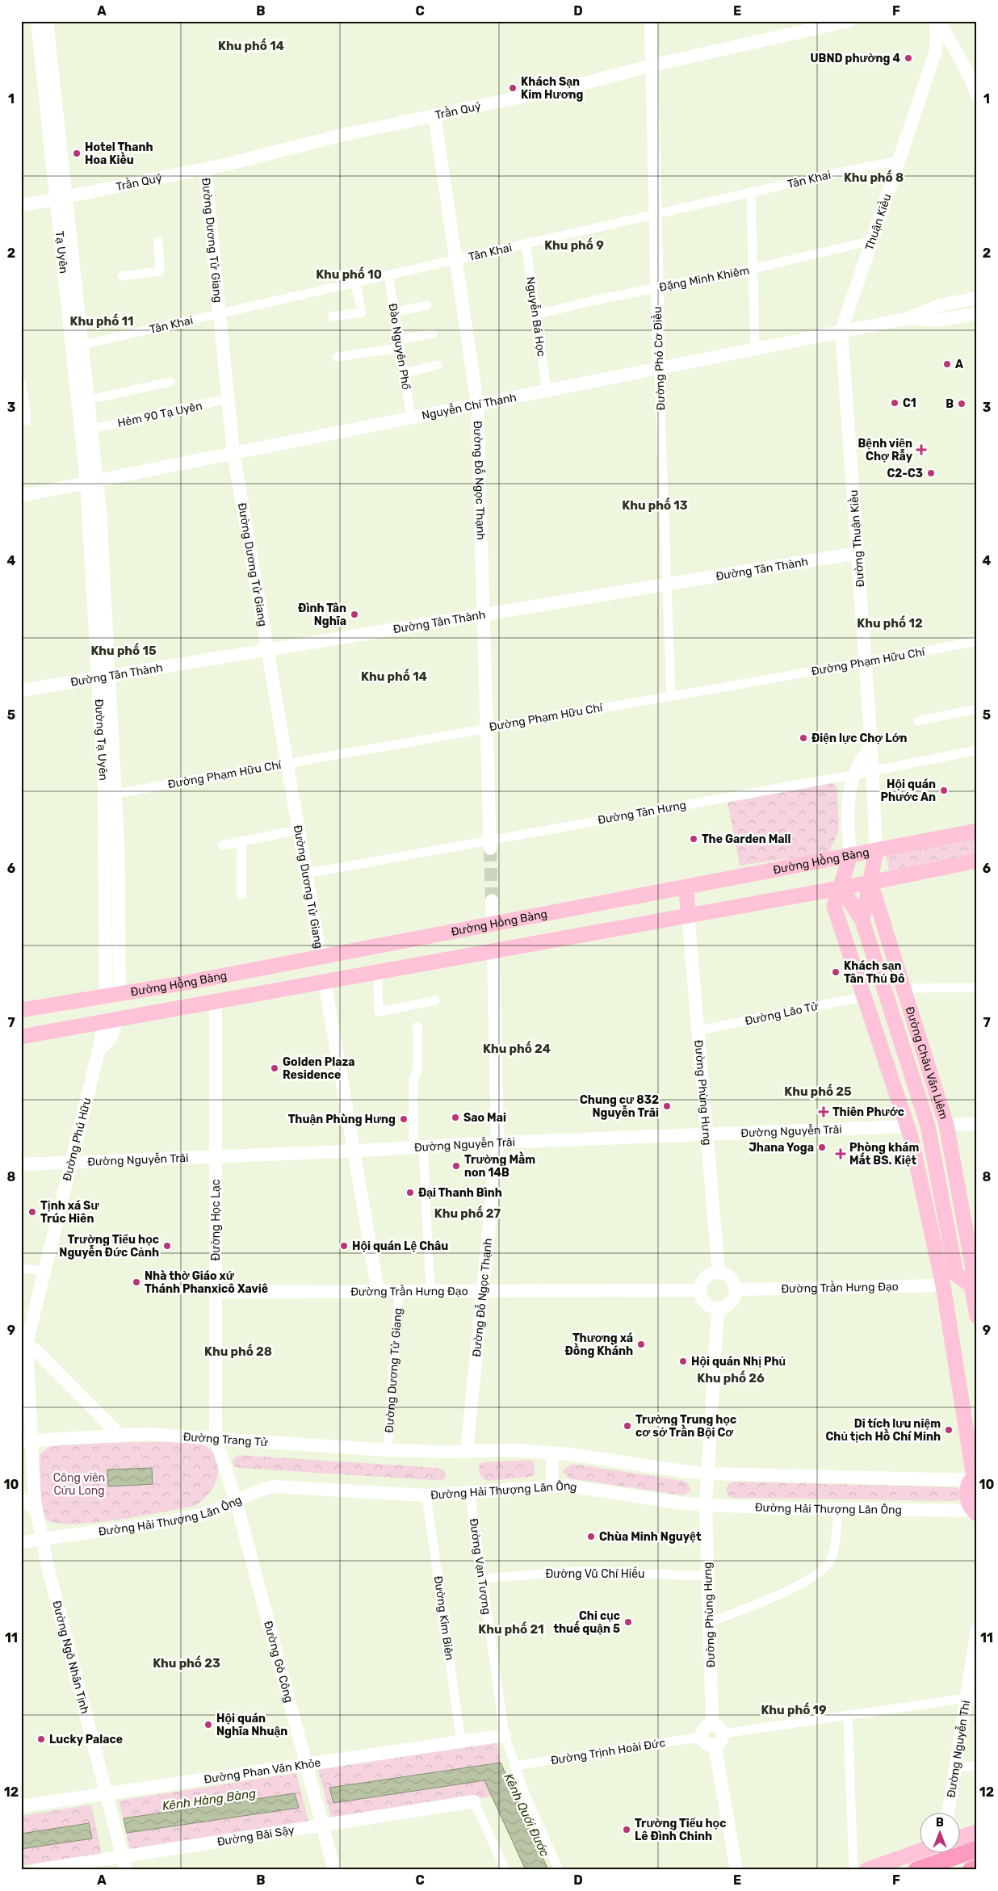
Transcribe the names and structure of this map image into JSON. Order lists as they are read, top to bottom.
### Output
{
  "streets": {
    "main road": ["Đường Hồng Bàng", "Đường Châu Văn Liêm"],
    "street": [
      "Trần Quý",
      "Tân Khai",
      "Thuận Kiều",
      "Đường Dương Tử Giang",
      "Tạ Uyên",
      "Đặng Minh Khiêm",
      "Nguyễn Bá Học",
      "Đào Nguyên Phổ",
      "Đường Phó Cơ Điều",
      "Nguyễn Chí Thanh",
      "Hẻm 90 Tạ Uyên",
      "Đường Đỗ Ngọc Thạnh",
      "Đường Thuận Kiều",
      "Đường Tân Thành",
      "Đường Phạm Hữu Chí",
      "Đường Tạ Uyên",
      "Đường Tân Hưng",
      "Đường Lão Tử",
      "Đường Phùng Hưng",
      "Đường Nguyễn Trãi",
      "Đường Phú Hữu",
      "Đường Học Lạc",
      "Đường Trần Hưng Đạo",
      "Đường Trang Tử",
      "Đường Hải Thượng Lãn Ông",
      "Đường Vạn Tượng",
      "Đường Vũ Chí Hiếu",
      "Đường Kim Biên",
      "Đường Ngô Nhân Tịnh",
      "Đường Gò Công",
      "Đường Nguyễn Thi",
      "Đường Trịnh Hoài Đức",
      "Đường Phan Văn Khỏe",
      "Đường Bãi Sậy"
    ]
  },
  "crossings": [
    ["Trần Quý", "Đường Dương Tử Giang"],
    ["Trần Quý", "Tạ Uyên"],
    ["Trần Quý", "Đường Phó Cơ Điều"],
    ["Trần Quý", "Đường Đỗ Ngọc Thạnh"],
    ["Tân Khai", "Thuận Kiều"],
    ["Tân Khai", "Đường Dương Tử Giang"],
    ["Tân Khai", "Tạ Uyên"],
    ["Tân Khai", "Nguyễn Bá Học"],
    ["Tân Khai", "Đào Nguyên Phổ"],
    ["Tân Khai", "Đường Phó Cơ Điều"],
    ["Tân Khai", "Đường Đỗ Ngọc Thạnh"],
    ["Thuận Kiều", "Đặng Minh Khiêm"],
    ["Thuận Kiều", "Nguyễn Chí Thanh"],
    ["Thuận Kiều", "Đường Thuận Kiều"],
    ["Đường Dương Tử Giang", "Nguyễn Chí Thanh"],
    ["Đường Dương Tử Giang", "Hẻm 90 Tạ Uyên"],
    ["Đường Dương Tử Giang", "Đường Tân Thành"],
    ["Đường Dương Tử Giang", "Đường Phạm Hữu Chí"],
    ["Đường Dương Tử Giang", "Đường Tân Hưng"],
    ["Đường Dương Tử Giang", "Đường Hồng Bàng"],
    ["Đường Dương Tử Giang", "Đường Trần Hưng Đạo"],
    ["Đường Dương Tử Giang", "Đường Trang Tử"],
    ["Tạ Uyên", "Nguyễn Chí Thanh"],
    ["Tạ Uyên", "Hẻm 90 Tạ Uyên"],
    ["Tạ Uyên", "Đường Tạ Uyên"],
    ["Đặng Minh Khiêm", "Nguyễn Bá Học"],
    ["Đặng Minh Khiêm", "Đường Phó Cơ Điều"],
    ["Nguyễn Bá Học", "Nguyễn Chí Thanh"],
    ["Đào Nguyên Phổ", "Nguyễn Chí Thanh"],
    ["Đường Phó Cơ Điều", "Nguyễn Chí Thanh"],
    ["Đường Phó Cơ Điều", "Đường Tân Thành"],
    ["Đường Phó Cơ Điều", "Đường Phạm Hữu Chí"],
    ["Nguyễn Chí Thanh", "Đường Đỗ Ngọc Thạnh"],
    ["Nguyễn Chí Thanh", "Đường Thuận Kiều"],
    ["Nguyễn Chí Thanh", "Đường Tạ Uyên"],
    ["Đường Đỗ Ngọc Thạnh", "Đường Tân Thành"],
    ["Đường Đỗ Ngọc Thạnh", "Đường Phạm Hữu Chí"],
    ["Đường Đỗ Ngọc Thạnh", "Đường Tân Hưng"],
    ["Đường Đỗ Ngọc Thạnh", "Đường Hồng Bàng"],
    ["Đường Đỗ Ngọc Thạnh", "Đường Nguyễn Trãi"],
    ["Đường Đỗ Ngọc Thạnh", "Đường Trần Hưng Đạo"],
    ["Đường Đỗ Ngọc Thạnh", "Đường Trang Tử"],
    ["Đường Thuận Kiều", "Đường Tân Thành"],
    ["Đường Thuận Kiều", "Đường Phạm Hữu Chí"],
    ["Đường Thuận Kiều", "Đường Tân Hưng"],
    ["Đường Thuận Kiều", "Đường Hồng Bàng"],
    ["Đường Tân Thành", "Đường Tạ Uyên"],
    ["Đường Phạm Hữu Chí", "Đường Tạ Uyên"],
    ["Đường Tạ Uyên", "Đường Hồng Bàng"],
    ["Đường Hồng Bàng", "Đường Châu Văn Liêm"],
    ["Đường Hồng Bàng", "Đường Phùng Hưng"],
    ["Đường Hồng Bàng", "Đường Phú Hữu"],
    ["Đường Hồng Bàng", "Đường Học Lạc"],
    ["Đường Lão Tử", "Đường Phùng Hưng"],
    ["Đường Phùng Hưng", "Đường Nguyễn Trãi"],
    ["Đường Phùng Hưng", "Đường Trần Hưng Đạo"],
    ["Đường Phùng Hưng", "Đường Hải Thượng Lãn Ông"],
    ["Đường Phùng Hưng", "Đường Vũ Chí Hiếu"],
    ["Đường Phùng Hưng", "Đường Trịnh Hoài Đức"],
    ["Đường Nguyễn Trãi", "Đường Phú Hữu"],
    ["Đường Nguyễn Trãi", "Đường Học Lạc"],
    ["Đường Phú Hữu", "Đường Trang Tử"],
    ["Đường Phú Hữu", "Đường Ngô Nhân Tịnh"],
    ["Đường Học Lạc", "Đường Trần Hưng Đạo"],
    ["Đường Học Lạc", "Đường Trang Tử"],
    ["Đường Học Lạc", "Đường Gò Công"],
    ["Đường Trang Tử", "Đường Ngô Nhân Tịnh"],
    ["Đường Trang Tử", "Đường Gò Công"],
    ["Đường Hải Thượng Lãn Ông", "Đường Vạn Tượng"],
    ["Đường Hải Thượng Lãn Ông", "Đường Kim Biên"],
    ["Đường Hải Thượng Lãn Ông", "Đường Ngô Nhân Tịnh"],
    ["Đường Hải Thượng Lãn Ông", "Đường Gò Công"],
    ["Đường Vạn Tượng", "Đường Vũ Chí Hiếu"],
    ["Đường Vạn Tượng", "Đường Trịnh Hoài Đức"],
    ["Đường Vạn Tượng", "Đường Phan Văn Khỏe"],
    ["Đường Kim Biên", "Đường Phan Văn Khỏe"],
    ["Đường Ngô Nhân Tịnh", "Đường Phan Văn Khỏe"],
    ["Đường Ngô Nhân Tịnh", "Đường Bãi Sậy"],
    ["Đường Gò Công", "Đường Phan Văn Khỏe"],
    ["Đường Gò Công", "Đường Bãi Sậy"]
  ],
  "districts": [
    "Khu phố 14",
    "Khu phố 8",
    "Khu phố 9",
    "Khu phố 10",
    "Khu phố 11",
    "Khu phố 13",
    "Khu phố 12",
    "Khu phố 15",
    "Khu phố 14",
    "Khu phố 24",
    "Khu phố 25",
    "Khu phố 27",
    "Khu phố 28",
    "Khu phố 26",
    "Khu phố 21",
    "Khu phố 23",
    "Khu phố 19"
  ],
  "water": ["Kênh Hàng Bàng", "Kênh Quới Đước"],
  "parks": ["Công viên Cửu Long"],
  "places": {
    "other": [
      "UBND phường 4",
      "Khách Sạn Kim Hương",
      "Hotel Thanh Hoa Kiều",
      "A",
      "C1",
      "B",
      "C2-C3",
      "Đình Tân Nghĩa",
      "Điện lực Chợ Lớn",
      "Hội quán Phước An",
      "The Garden Mall",
      "Khách sạn Tân Thủ Đô",
      "Golden Plaza Residence",
      "Chung cư 832 Nguyễn Trãi",
      "Sao Mai",
      "Thuận Phùng Hưng",
      "Jhana Yoga",
      "Trường Mầm non 14B",
      "Đại Thanh Bình",
      "Tịnh xá Sư Trúc Hiên",
      "Trường Tiểu học Nguyễn Đức Cảnh",
      "Hội quán Lệ Châu",
      "Nhà thờ Giáo xứ Thánh Phanxicô Xaviê",
      "Thương xá Đồng Khánh",
      "Hội quán Nhị Phủ",
      "Trường Trung học cơ sở Trần Bội Cơ",
      "Di tích lưu niệm Chủ tịch Hồ Chí Minh",
      "Chùa Minh Nguyệt",
      "Chi cục thuế quận 5",
      "Hội quán Nghĩa Nhuận",
      "Lucky Palace",
      "Trường Tiểu học Lê Đình Chinh"
    ],
    "health": ["Bệnh viện Chợ Rẫy", "Thiên Phước", "Phòng khám Mắt BS. Kiệt"]
  },
  "north": "top",
  "grid": {
    "columns": [
      "A",
      "B",
      "C",
      "D",
      "E",
      "F"
    ],
    "rows": [
      "1",
      "2",
      "3",
      "4",
      "5",
      "6",
      "7",
      "8",
      "9",
      "10",
      "11",
      "12"
    ]
  }
}
